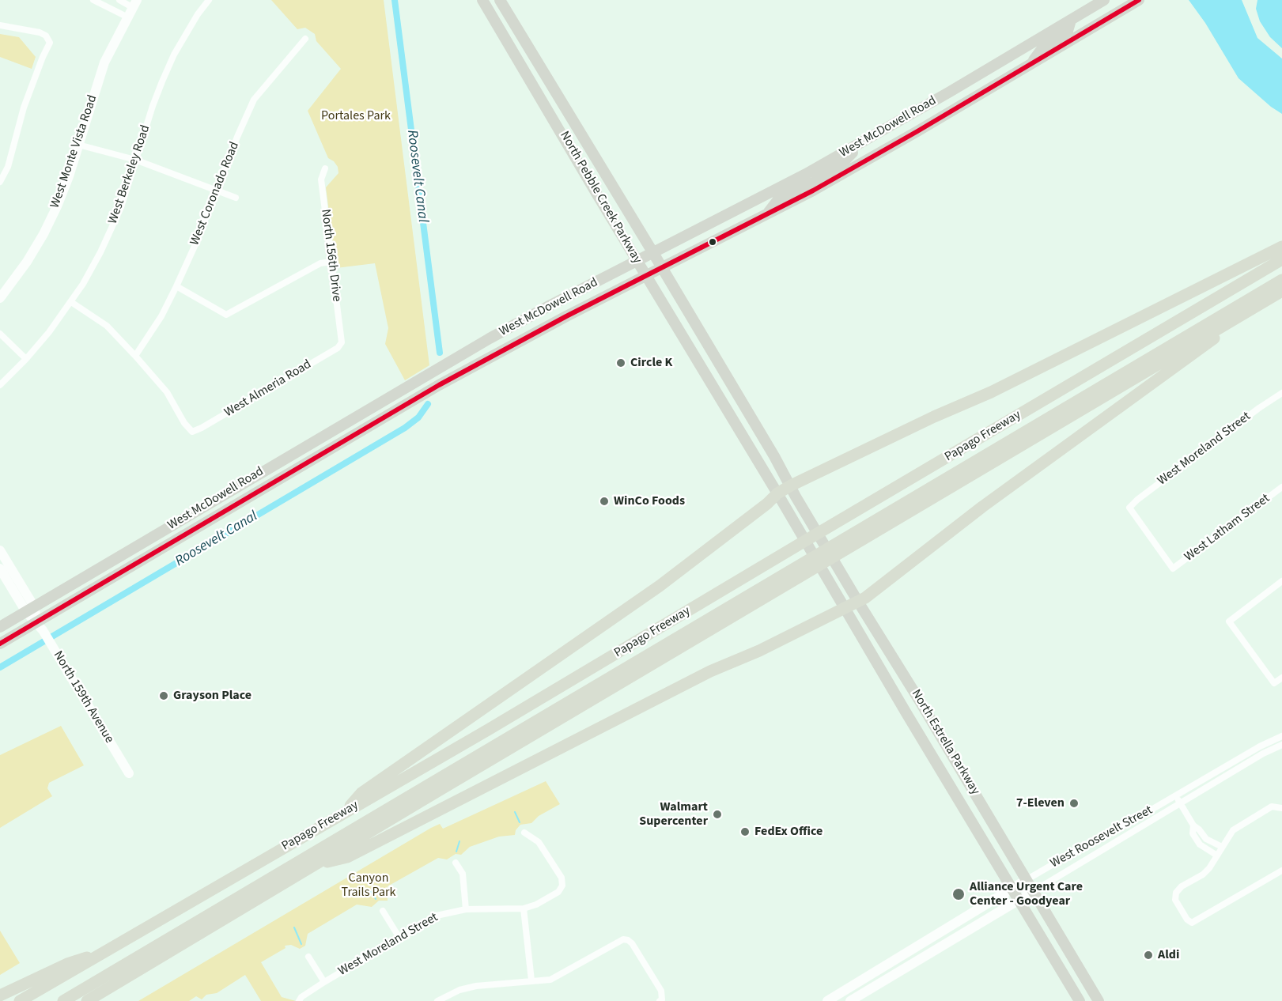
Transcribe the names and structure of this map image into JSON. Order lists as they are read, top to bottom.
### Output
{
  "streets": {
    "highway": ["Papago Freeway"],
    "main road": ["West McDowell Road", "North Pebble Creek Parkway", "North Estrella Parkway"],
    "street": [
      "West Monte Vista Road",
      "West Berkeley Road",
      "West Coronado Road",
      "North 156th Drive",
      "West Almeria Road",
      "West Moreland Street",
      "West Latham Street",
      "North 159th Avenue",
      "West Roosevelt Street"
    ]
  },
  "crossings": [
    ["West McDowell Road", "North Pebble Creek Parkway"],
    ["West McDowell Road", "North 159th Avenue"],
    ["West Coronado Road", "West Almeria Road"],
    ["North Pebble Creek Parkway", "North Estrella Parkway"],
    ["North 156th Drive", "West Almeria Road"],
    ["West Moreland Street", "West Latham Street"],
    ["North Estrella Parkway", "West Roosevelt Street"]
  ],
  "water": ["Roosevelt Canal"],
  "parks": ["Portales Park", "Canyon Trails Park"],
  "places": [
    "Circle K",
    "WinCo Foods",
    "Grayson Place",
    "7-Eleven",
    "Walmart Supercenter",
    "FedEx Office",
    "Alliance Urgent Care Center - Goodyear",
    "Aldi"
  ]
}
